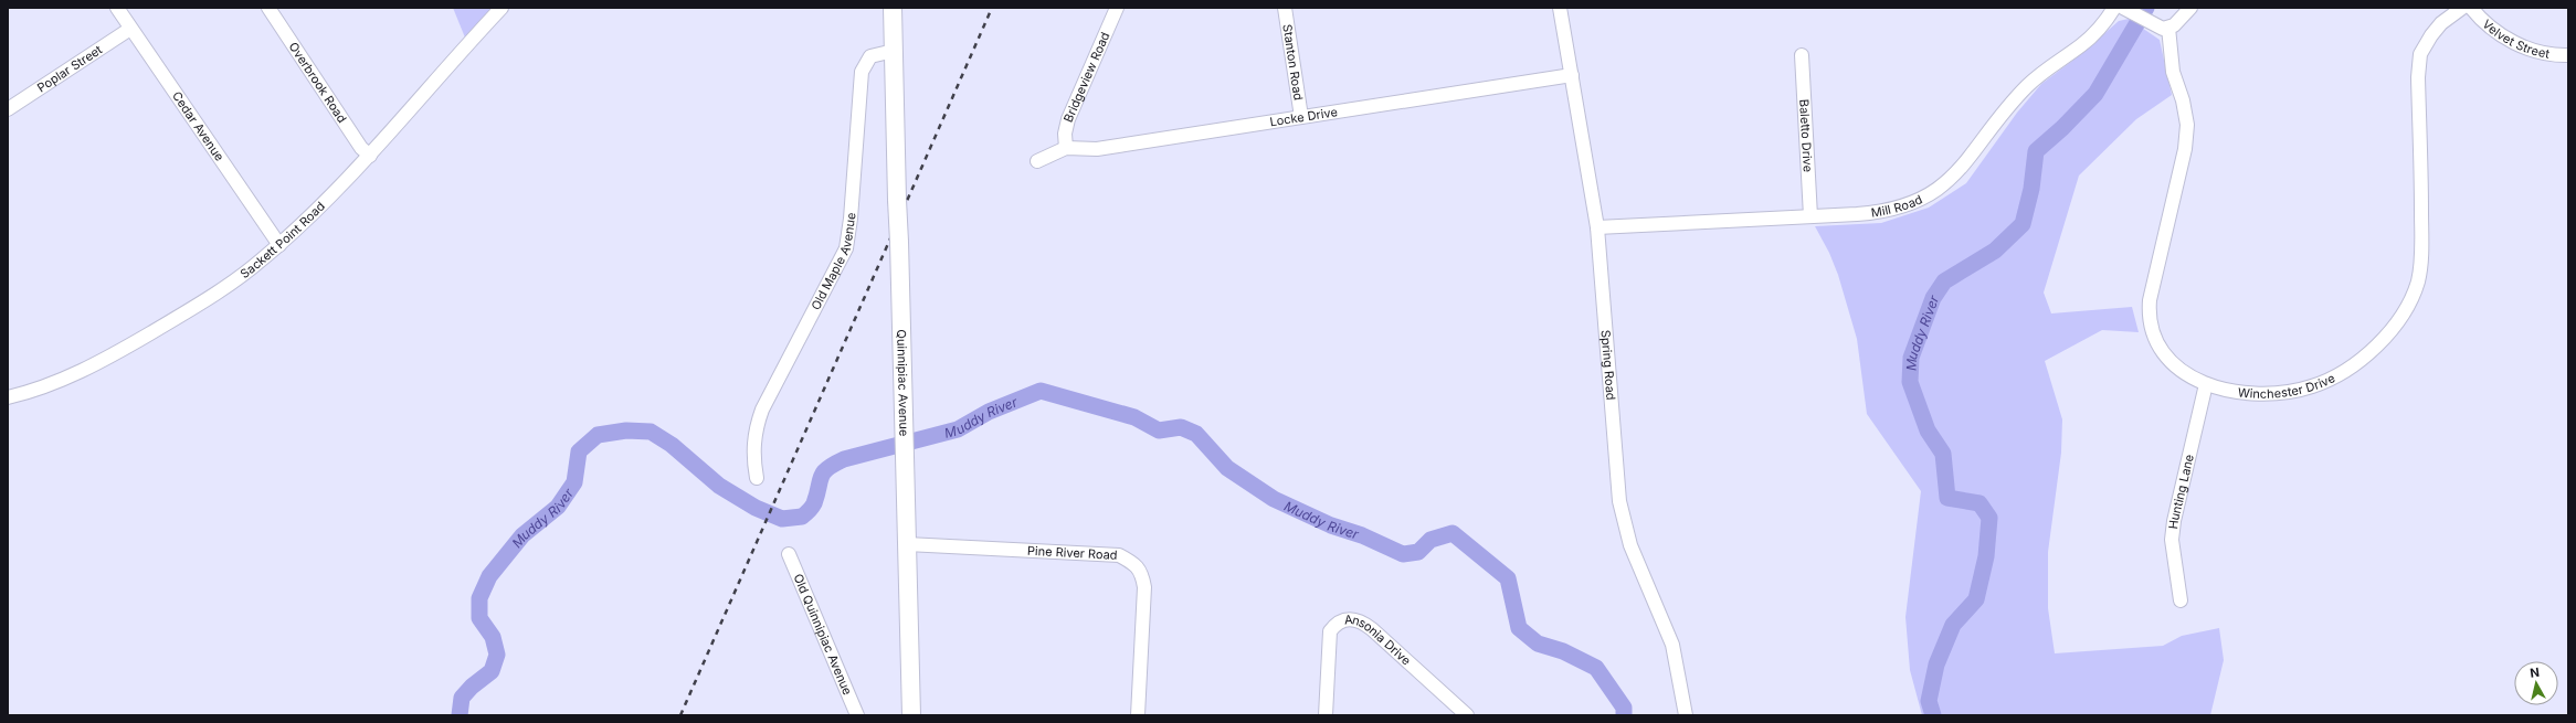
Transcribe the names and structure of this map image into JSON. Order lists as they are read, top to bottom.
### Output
{
  "streets": {
    "main road": ["Quinnipiac Avenue"],
    "street": [
      "Velvet Street",
      "Stanton Road",
      "Poplar Street",
      "Bridgeview Road",
      "Overbrook Road",
      "Locke Drive",
      "Cedar Avenue",
      "Baletto Drive",
      "Mill Road",
      "Sackett Point Road",
      "Old Maple Avenue",
      "Spring Road",
      "Winchester Drive",
      "Hunting Lane",
      "Pine River Road",
      "Old Quinnipiac Avenue",
      "Ansonia Drive"
    ]
  },
  "crossings": [
    ["Stanton Road", "Locke Drive"],
    ["Poplar Street", "Cedar Avenue"],
    ["Bridgeview Road", "Locke Drive"],
    ["Overbrook Road", "Sackett Point Road"],
    ["Locke Drive", "Spring Road"],
    ["Cedar Avenue", "Sackett Point Road"],
    ["Baletto Drive", "Mill Road"],
    ["Mill Road", "Spring Road"],
    ["Old Maple Avenue", "Quinnipiac Avenue"],
    ["Winchester Drive", "Hunting Lane"],
    ["Quinnipiac Avenue", "Pine River Road"]
  ],
  "water": ["Muddy River"],
  "north": "top"
}
